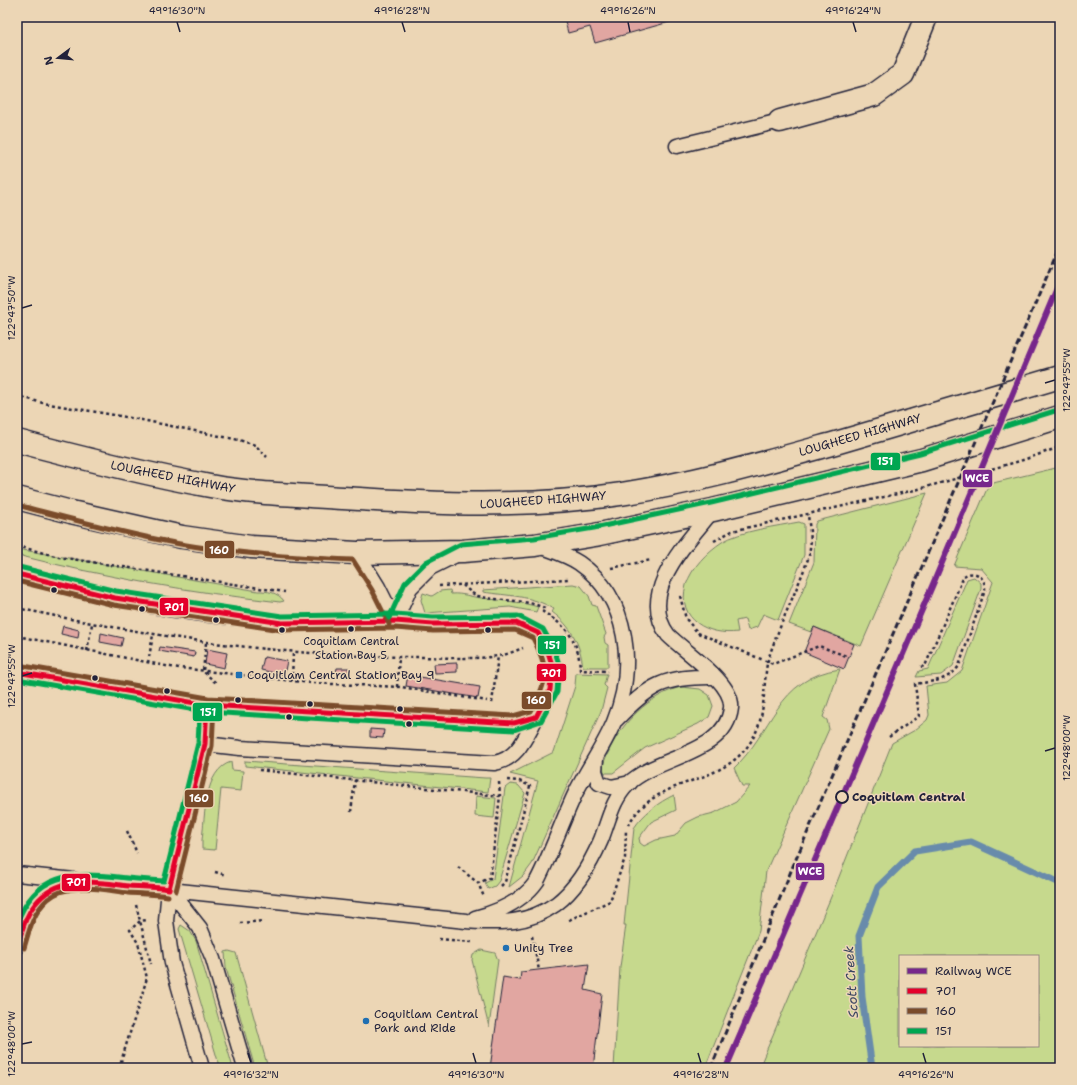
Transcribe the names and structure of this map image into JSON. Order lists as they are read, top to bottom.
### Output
{
  "streets": {
    "main road": ["LOUGHEED HIGHWAY"]
  },
  "water": ["Scott Creek"],
  "places": {
    "other": [
      "Coquitlam Central Station Bay 5",
      "Coquitlam Central",
      "Unity Tree",
      "Coquitlam Central Park and Ride"
    ],
    "transit": ["Coquitlam Central Station Bay 9"]
  },
  "lines": [
    "rail line WCE",
    "transit line 151",
    "transit line 160",
    "transit line 701"
  ],
  "legend": [
    "Railway WCE",
    "701",
    "160",
    "151"
  ],
  "north": "left",
  "coordinates": [
    "49°16'30\"N",
    "49°16'28\"N",
    "49°16'26\"N",
    "49°16'24\"N",
    "122°47'50\"W",
    "122°47'55\"W",
    "122°48'00\"W",
    "49°16'32\"N"
  ]
}
